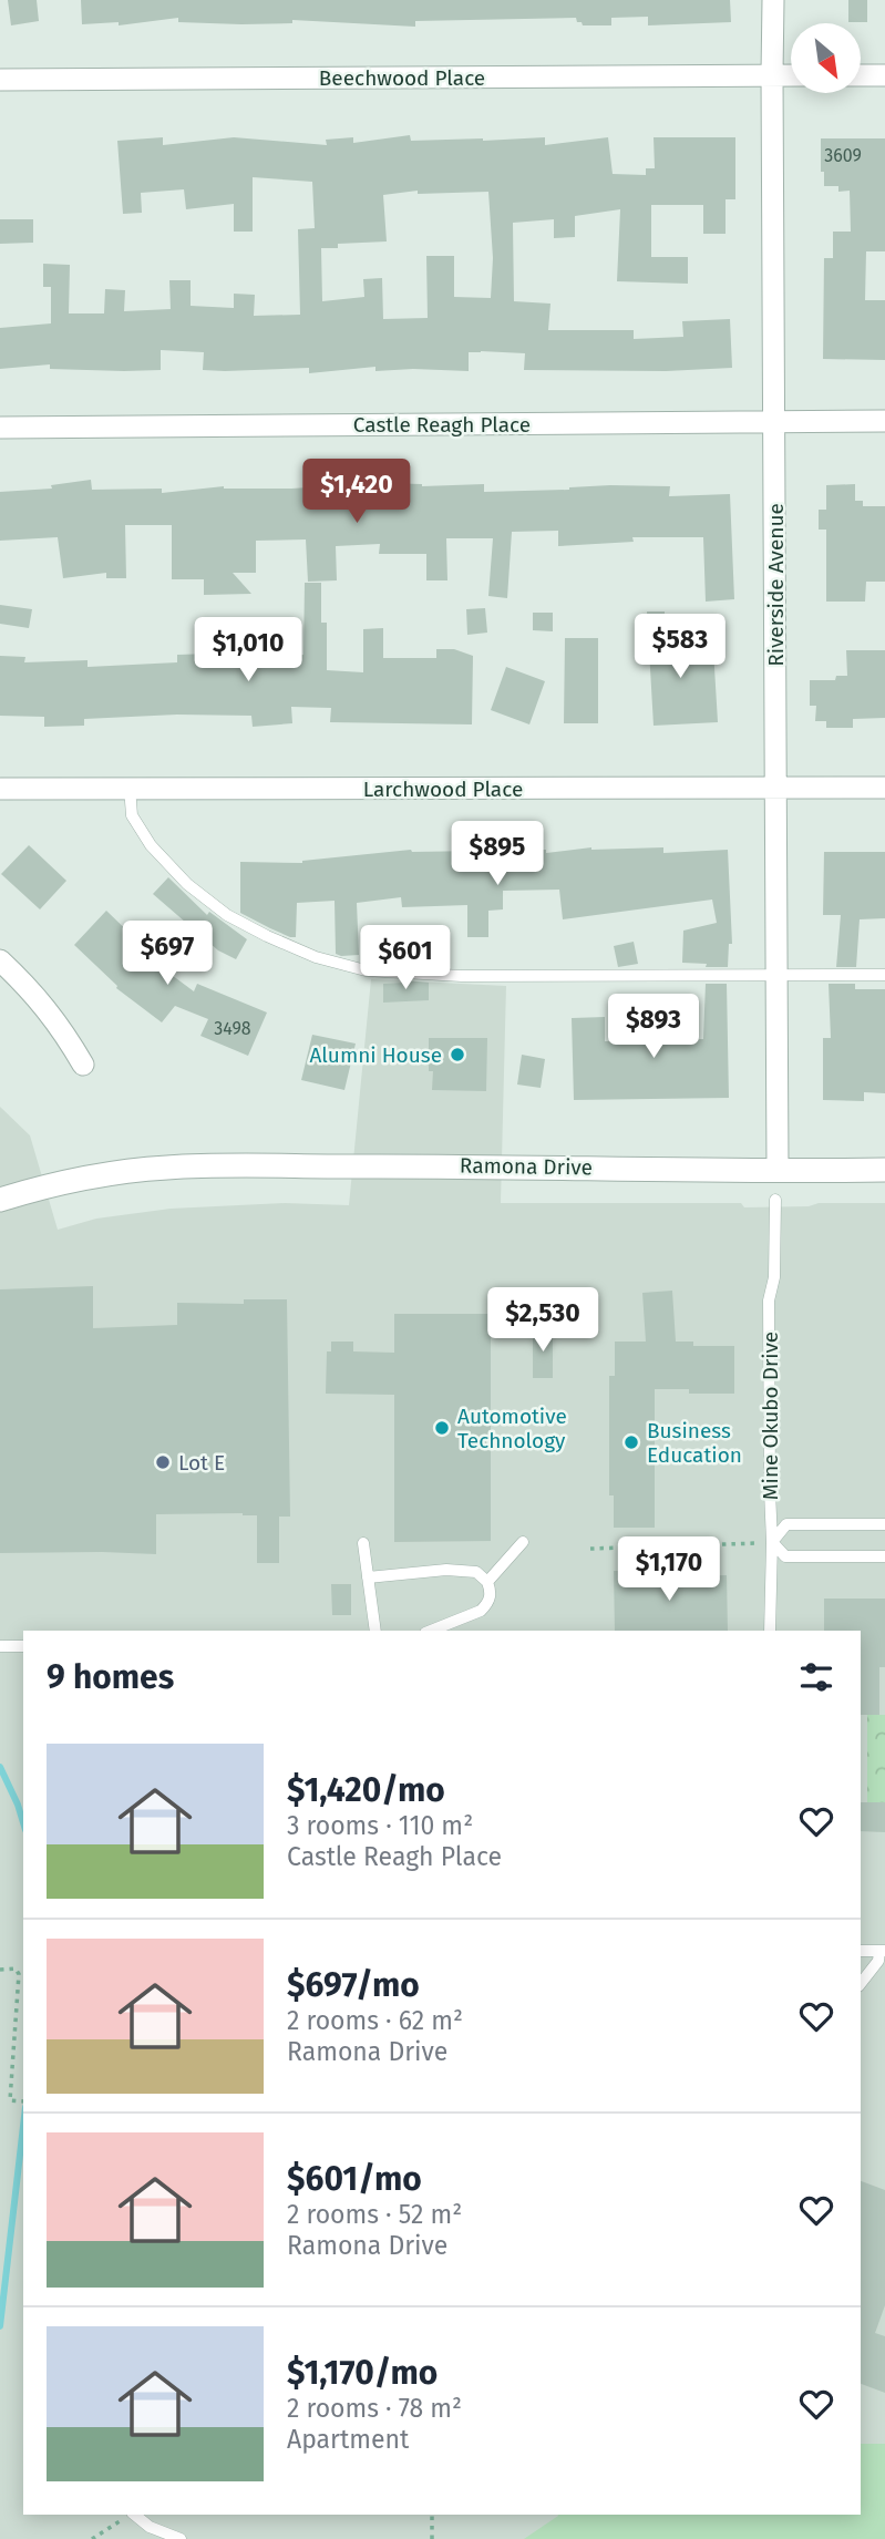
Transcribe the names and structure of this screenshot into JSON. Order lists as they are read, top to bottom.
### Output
{
  "streets": {
    "street": [
      "Beechwood Place",
      "Castle Reagh Place",
      "Riverside Avenue",
      "Larchwood Place",
      "Ramona Drive"
    ],
    "lane": ["Mine Okubo Drive"]
  },
  "crossings": [
    ["Beechwood Place", "Riverside Avenue"],
    ["Castle Reagh Place", "Riverside Avenue"],
    ["Riverside Avenue", "Larchwood Place"],
    ["Riverside Avenue", "Ramona Drive"]
  ],
  "places": [
    "Alumni House",
    "Automotive Technology",
    "Business Education",
    "Lot E"
  ],
  "house_numbers": ["3609", "3498"],
  "north": "bottom right",
  "page": {
    "price": [
      "$1,420",
      "$583",
      "$1,010",
      "$895",
      "$697",
      "$601",
      "$893",
      "$2,530",
      "$1,170"
    ],
    "heading": "9 homes",
    "list": [
      {
        "name": "$1,420/mo",
        "note": "3 rooms · 110 m² · Castle Reagh Place"
      },
      {
        "name": "$697/mo",
        "note": "2 rooms · 62 m² · Ramona Drive"
      },
      {
        "name": "$601/mo",
        "note": "2 rooms · 52 m² · Ramona Drive"
      },
      {
        "name": "$1,170/mo",
        "note": "2 rooms · 78 m² · Apartment"
      }
    ]
  }
}
